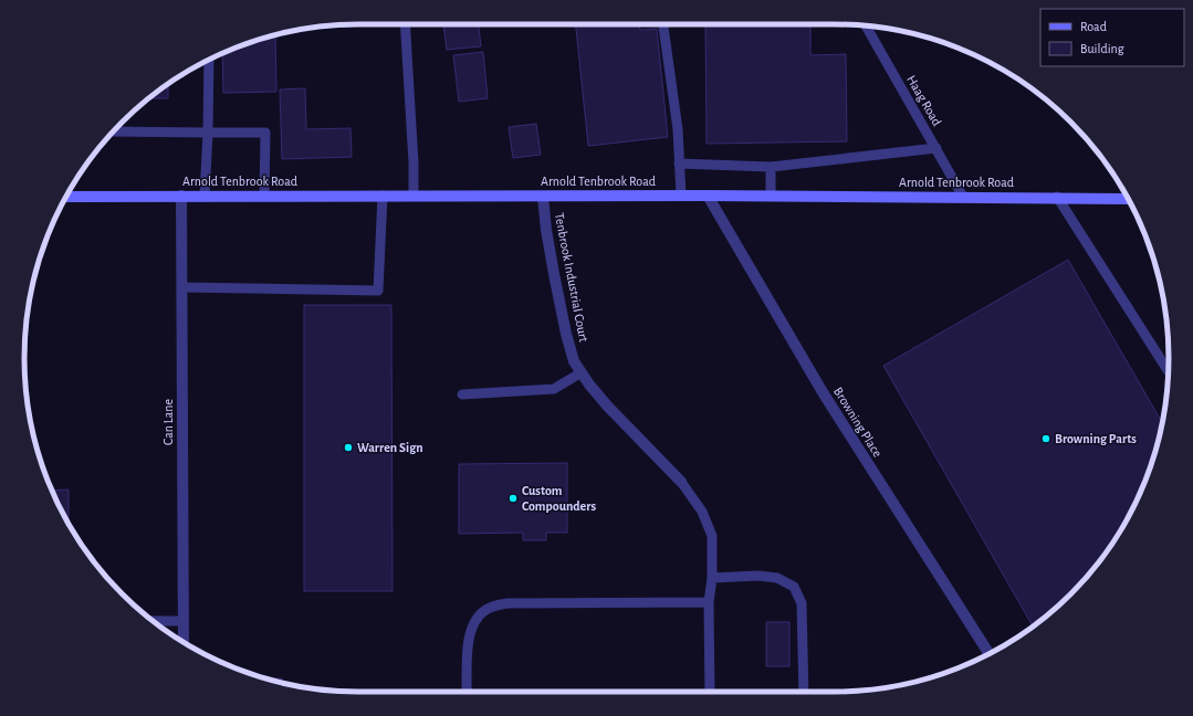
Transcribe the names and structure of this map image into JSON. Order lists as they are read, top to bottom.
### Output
{
  "streets": {
    "street": [
      "Arnold Tenbrook Road",
      "Tenbrook Industrial Court",
      "Can Lane",
      "Browning Place"
    ],
    "lane": ["Haag Road"]
  },
  "crossings": [
    ["Haag Road", "Arnold Tenbrook Road"],
    ["Arnold Tenbrook Road", "Tenbrook Industrial Court"],
    ["Arnold Tenbrook Road", "Can Lane"],
    ["Arnold Tenbrook Road", "Browning Place"]
  ],
  "places": ["Browning Parts", "Warren Sign", "Custom Compounders"],
  "legend": ["Road", "Building"]
}
